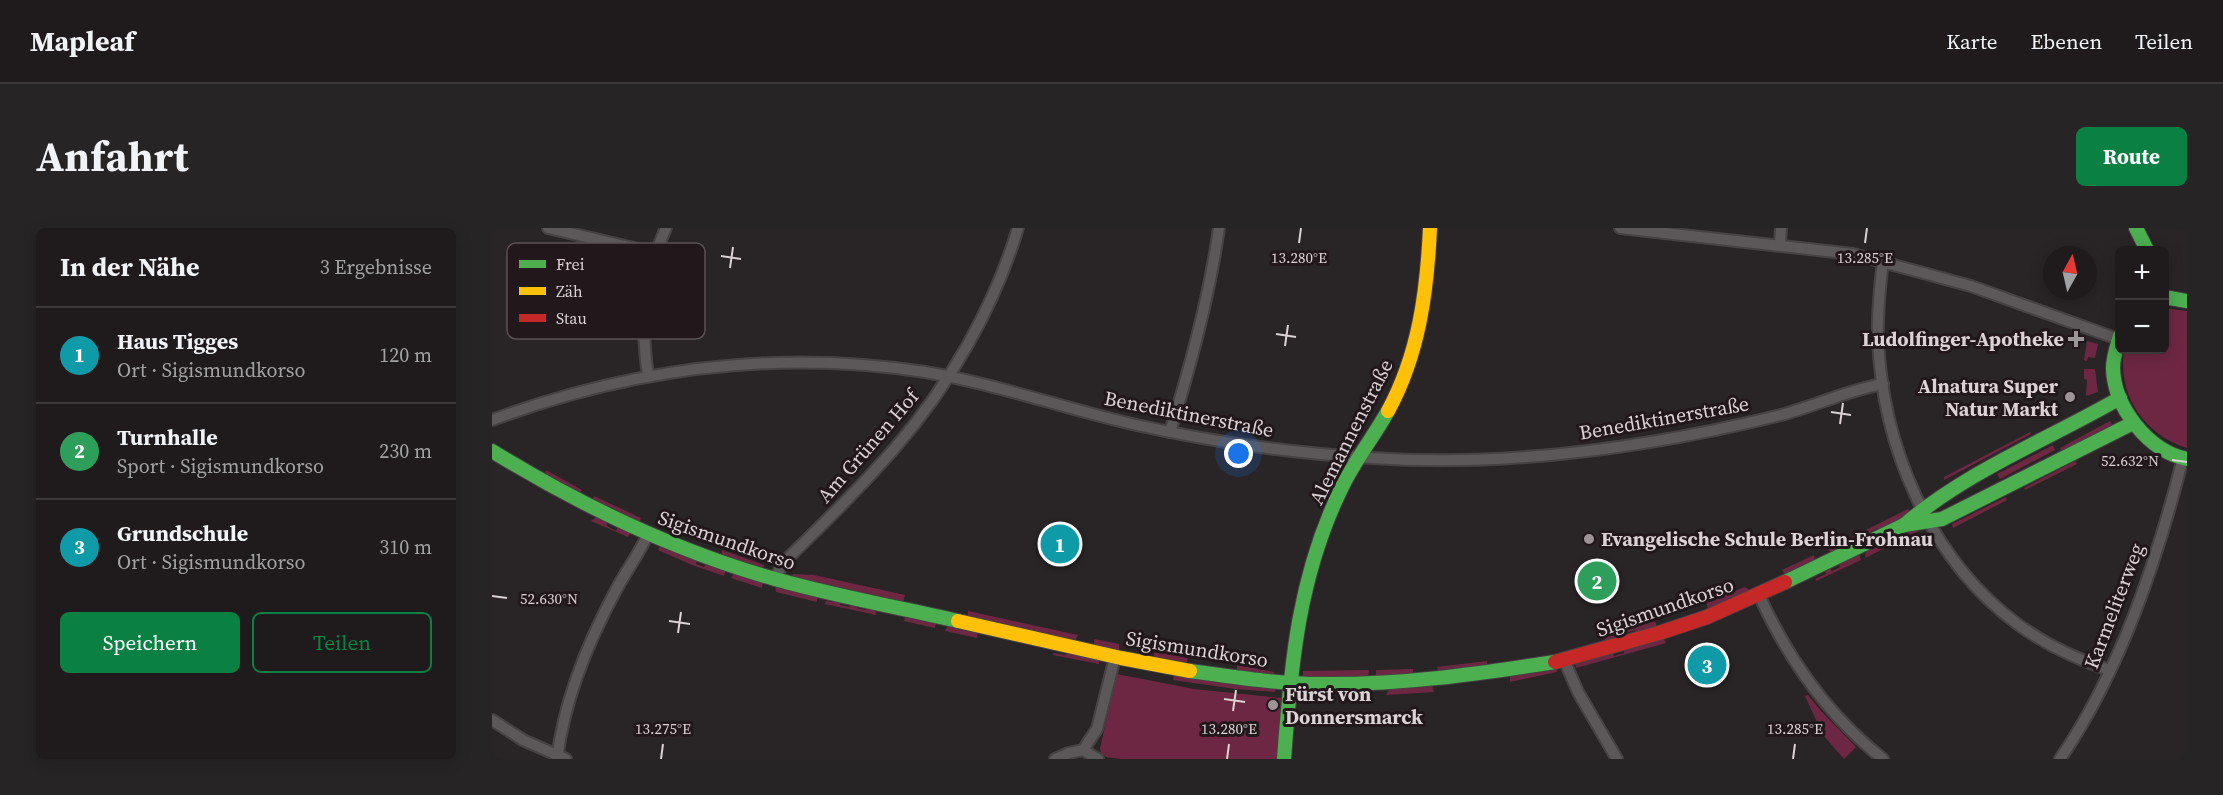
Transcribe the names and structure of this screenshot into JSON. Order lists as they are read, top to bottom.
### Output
{
  "streets": {
    "street": [
      "Benediktinerstraße",
      "Alemannenstraße",
      "Am Grünen Hof",
      "Sigismundkorso",
      "Karmeliterweg"
    ]
  },
  "crossings": [
    ["Benediktinerstraße", "Alemannenstraße"],
    ["Benediktinerstraße", "Am Grünen Hof"],
    ["Alemannenstraße", "Sigismundkorso"],
    ["Am Grünen Hof", "Sigismundkorso"]
  ],
  "places": {
    "health": ["Ludolfinger-Apotheke"],
    "other": ["Alnatura Super Natur Markt", "Evangelische Schule Berlin-Frohnau", "Fürst von Donnersmarck"]
  },
  "legend": ["Frei", "Zäh", "Stau"],
  "north": "top",
  "page": {
    "header": "Mapleaf",
    "nav": ["Karte", "Ebenen", "Teilen"],
    "title": "Anfahrt",
    "buttons": [
      "Route",
      ["Speichern", "Teilen"]
    ],
    "heading": ["In der Nähe", "3 Ergebnisse"],
    "map_buttons": ["+", "−"],
    "list": [
      {
        "mark": "1",
        "name": "Haus Tigges",
        "note": "Ort · Sigismundkorso",
        "value": "120 m"
      },
      {
        "mark": "2",
        "name": "Turnhalle",
        "note": "Sport · Sigismundkorso",
        "value": "230 m"
      },
      {
        "mark": "3",
        "name": "Grundschule",
        "note": "Ort · Sigismundkorso",
        "value": "310 m"
      }
    ],
    "pins": ["1", "2", "3"]
  },
  "coordinates": [
    "13.280°E",
    "13.285°E",
    "52.632°N",
    "52.630°N",
    "13.275°E"
  ]
}
